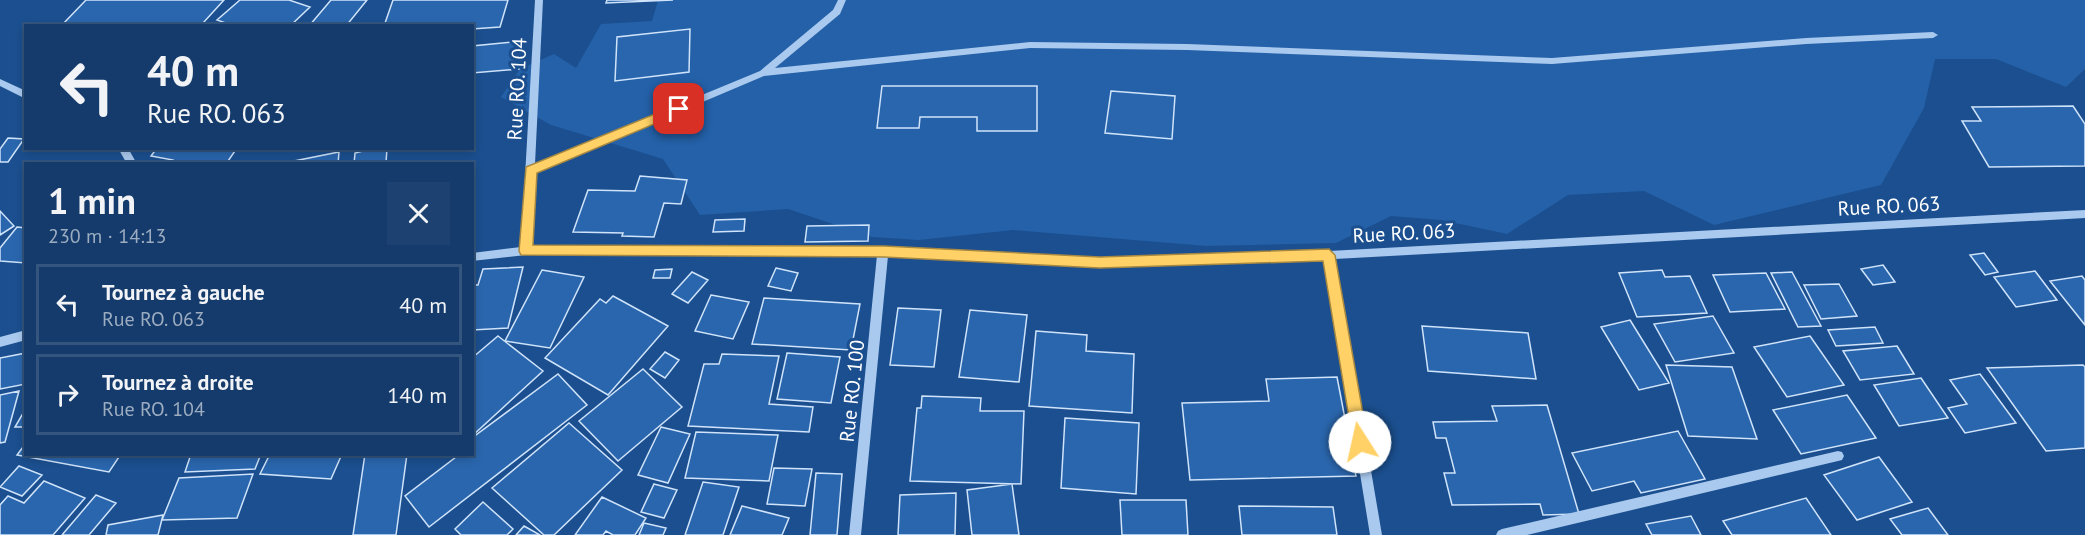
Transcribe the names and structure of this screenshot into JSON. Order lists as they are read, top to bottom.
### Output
{
  "streets": {
    "street": ["Rue RO. 104", "Rue RO. 063", "Rue RO. 100"]
  },
  "crossings": [
    ["Rue RO. 104", "Rue RO. 063"],
    ["Rue RO. 063", "Rue RO. 100"]
  ],
  "page": {
    "turn": ["40 m", "Rue RO. 063"],
    "heading": ["1 min", "230 m · 14:13"],
    "list": [
      {
        "name": "Tournez à gauche",
        "note": "Rue RO. 063",
        "value": "40 m"
      },
      {
        "name": "Tournez à droite",
        "note": "Rue RO. 104",
        "value": "140 m"
      }
    ]
  }
}
